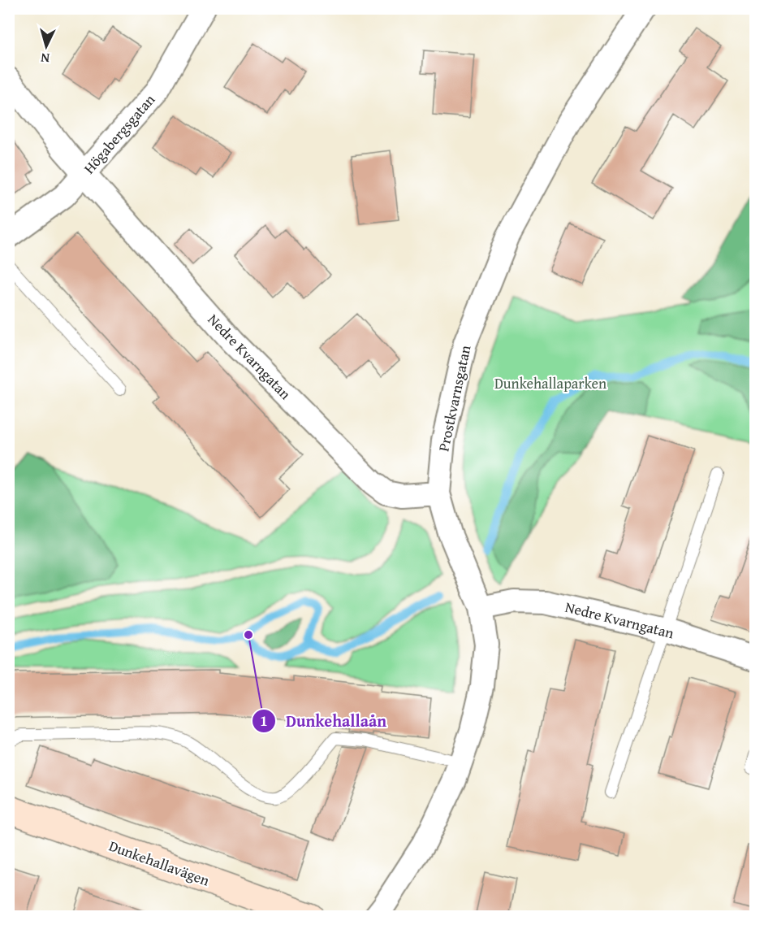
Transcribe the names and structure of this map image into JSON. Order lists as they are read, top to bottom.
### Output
{
  "streets": {
    "street": [
      "Högabergsgatan",
      "Nedre Kvarngatan",
      "Prostkvarnsgatan",
      "Dunkehallavägen"
    ]
  },
  "crossings": [
    ["Högabergsgatan", "Nedre Kvarngatan"],
    ["Nedre Kvarngatan", "Prostkvarnsgatan"]
  ],
  "parks": ["Dunkehallaparken"],
  "places": ["Dunkehallaån"],
  "north": "bottom"
}
